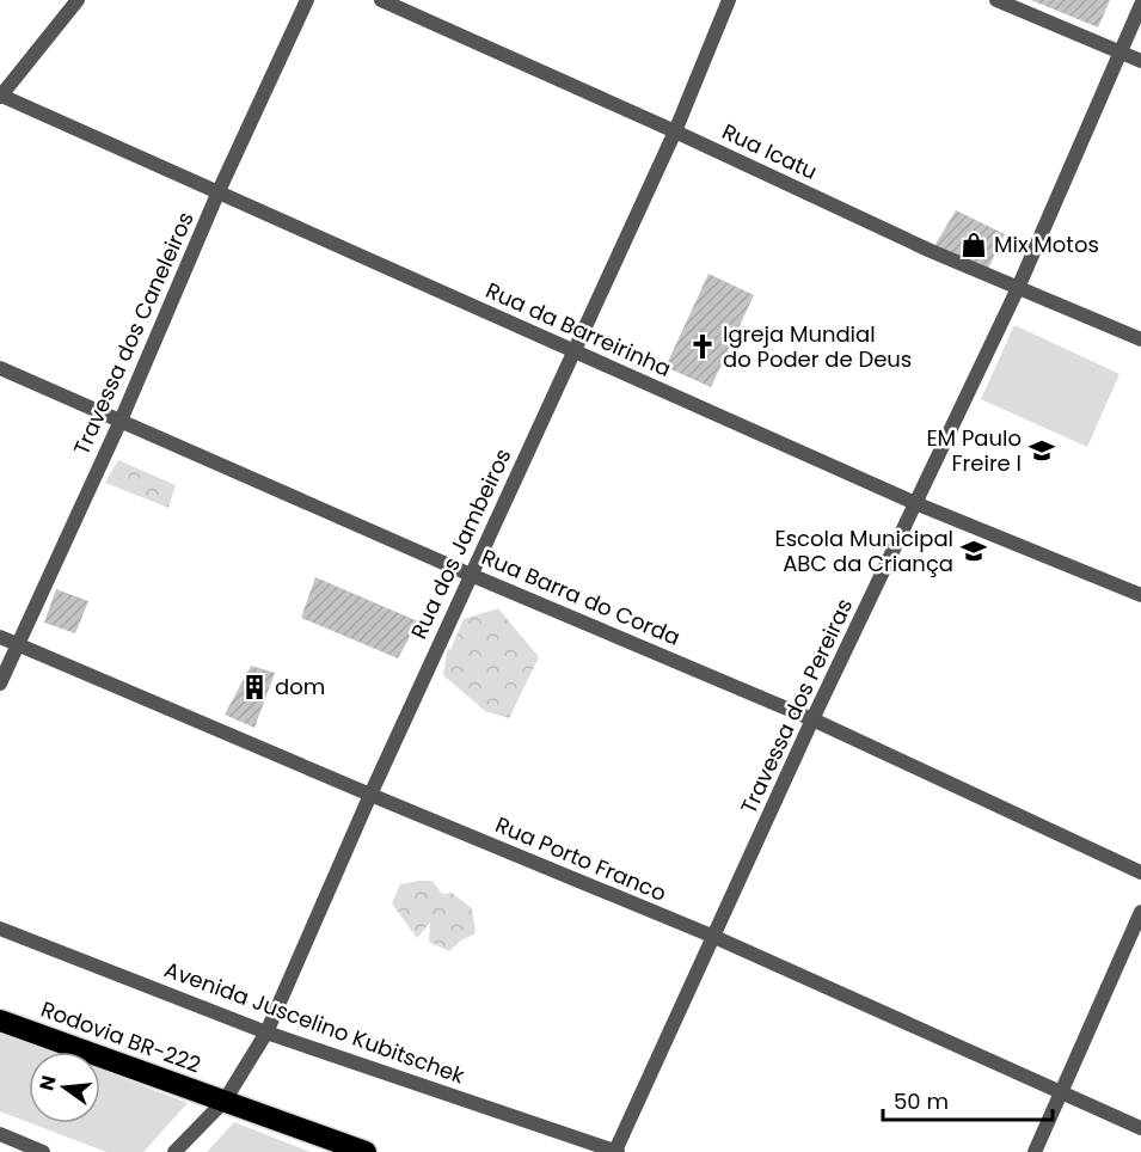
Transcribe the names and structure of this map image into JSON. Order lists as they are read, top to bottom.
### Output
{
  "streets": {
    "highway": ["Rodovia BR-222"],
    "street": [
      "Rua Icatu",
      "Rua da Barreirinha",
      "Travessa dos Caneleiros",
      "Rua dos Jambeiros",
      "Rua Barra do Corda",
      "Travessa dos Pereiras",
      "Rua Porto Franco",
      "Avenida Juscelino Kubitschek"
    ]
  },
  "crossings": [
    ["Rua Icatu", "Rua dos Jambeiros"],
    ["Rua Icatu", "Travessa dos Pereiras"],
    ["Rua da Barreirinha", "Travessa dos Caneleiros"],
    ["Rua da Barreirinha", "Rua dos Jambeiros"],
    ["Rua da Barreirinha", "Travessa dos Pereiras"],
    ["Travessa dos Caneleiros", "Rua Barra do Corda"],
    ["Travessa dos Caneleiros", "Rua Porto Franco"],
    ["Rua dos Jambeiros", "Rua Barra do Corda"],
    ["Rua dos Jambeiros", "Rua Porto Franco"],
    ["Rua dos Jambeiros", "Avenida Juscelino Kubitschek"],
    ["Rua dos Jambeiros", "Rodovia BR-222"],
    ["Rua Barra do Corda", "Travessa dos Pereiras"],
    ["Travessa dos Pereiras", "Rua Porto Franco"],
    ["Travessa dos Pereiras", "Avenida Juscelino Kubitschek"]
  ],
  "places": {
    "shop": ["Mix Motos"],
    "church": ["Igreja Mundial do Poder de Deus"],
    "school or university": ["EM Paulo Freire I", "Escola Municipal ABC da Criança"],
    "building": ["dom"]
  },
  "scale_bar": "50 m",
  "north": "left"
}
